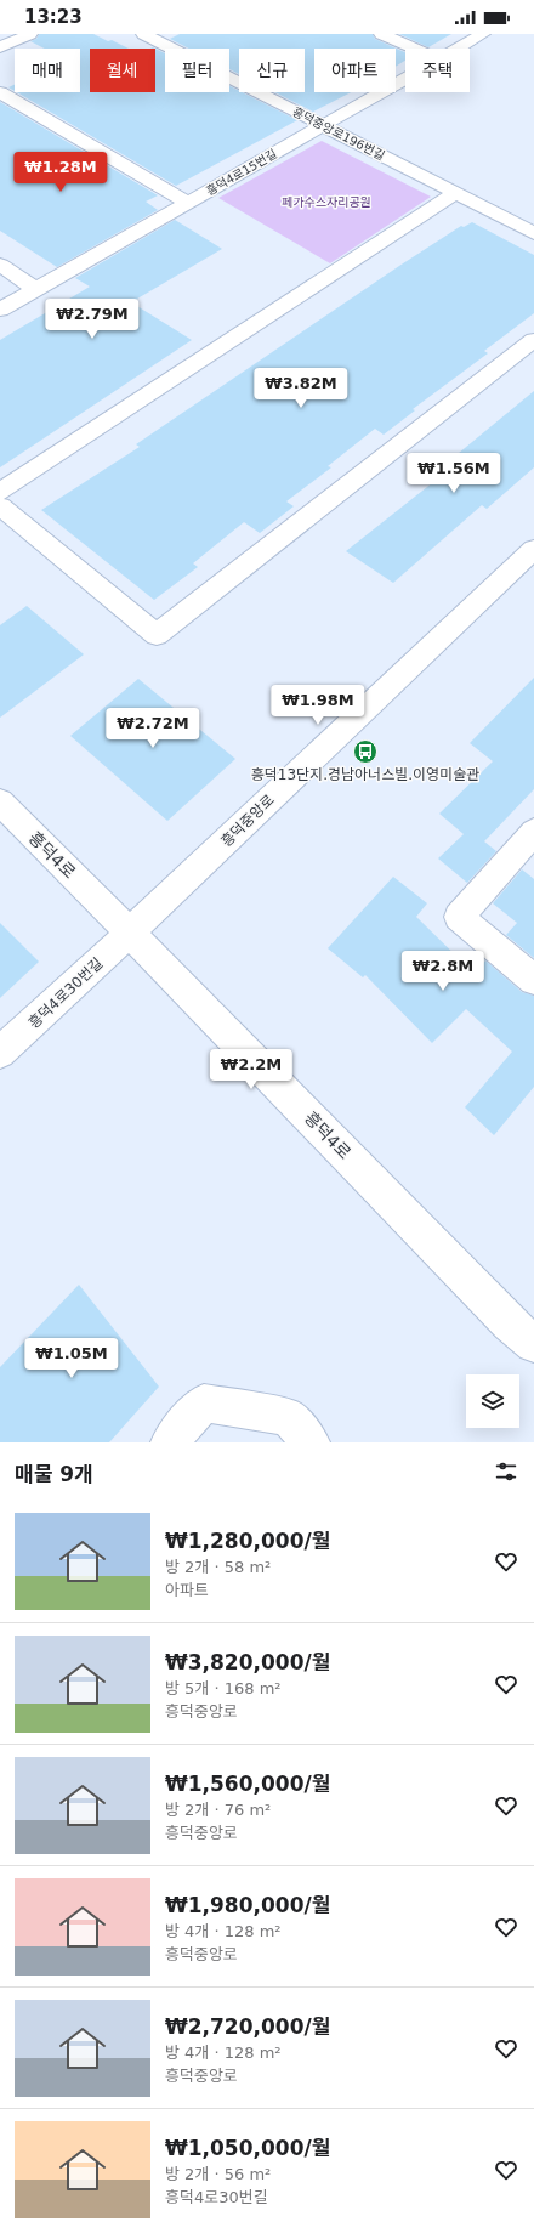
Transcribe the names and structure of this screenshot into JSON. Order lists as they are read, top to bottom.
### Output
{
  "streets": {
    "street": [
      "흥덕중앙로196번길",
      "흥덕4로15번길",
      "흥덕중앙로",
      "흥덕4로",
      "흥덕4로30번길"
    ]
  },
  "crossings": [
    ["흥덕중앙로196번길", "흥덕4로15번길"],
    ["흥덕중앙로", "흥덕4로"],
    ["흥덕중앙로", "흥덕4로30번길"],
    ["흥덕4로", "흥덕4로30번길"]
  ],
  "parks": ["페가수스자리공원"],
  "places": {
    "bus stop": ["흥덕13단지.경남아너스빌.이영미술관"]
  },
  "page": {
    "status": "13:23",
    "chip": [
      "매매",
      "월세",
      "필터",
      "신규",
      "아파트",
      "주택"
    ],
    "price": [
      "₩1.28M",
      "₩2.79M",
      "₩3.82M",
      "₩1.56M",
      "₩1.98M",
      "₩2.72M",
      "₩2.8M",
      "₩2.2M",
      "₩1.05M"
    ],
    "heading": "매물 9개",
    "list": [
      {
        "name": "₩1,280,000/월",
        "note": "방 2개 · 58 m² · 아파트"
      },
      {
        "name": "₩3,820,000/월",
        "note": "방 5개 · 168 m² · 흥덕중앙로"
      },
      {
        "name": "₩1,560,000/월",
        "note": "방 2개 · 76 m² · 흥덕중앙로"
      },
      {
        "name": "₩1,980,000/월",
        "note": "방 4개 · 128 m² · 흥덕중앙로"
      },
      {
        "name": "₩2,720,000/월",
        "note": "방 4개 · 128 m² · 흥덕중앙로"
      },
      {
        "name": "₩1,050,000/월",
        "note": "방 2개 · 56 m² · 흥덕4로30번길"
      }
    ]
  }
}
